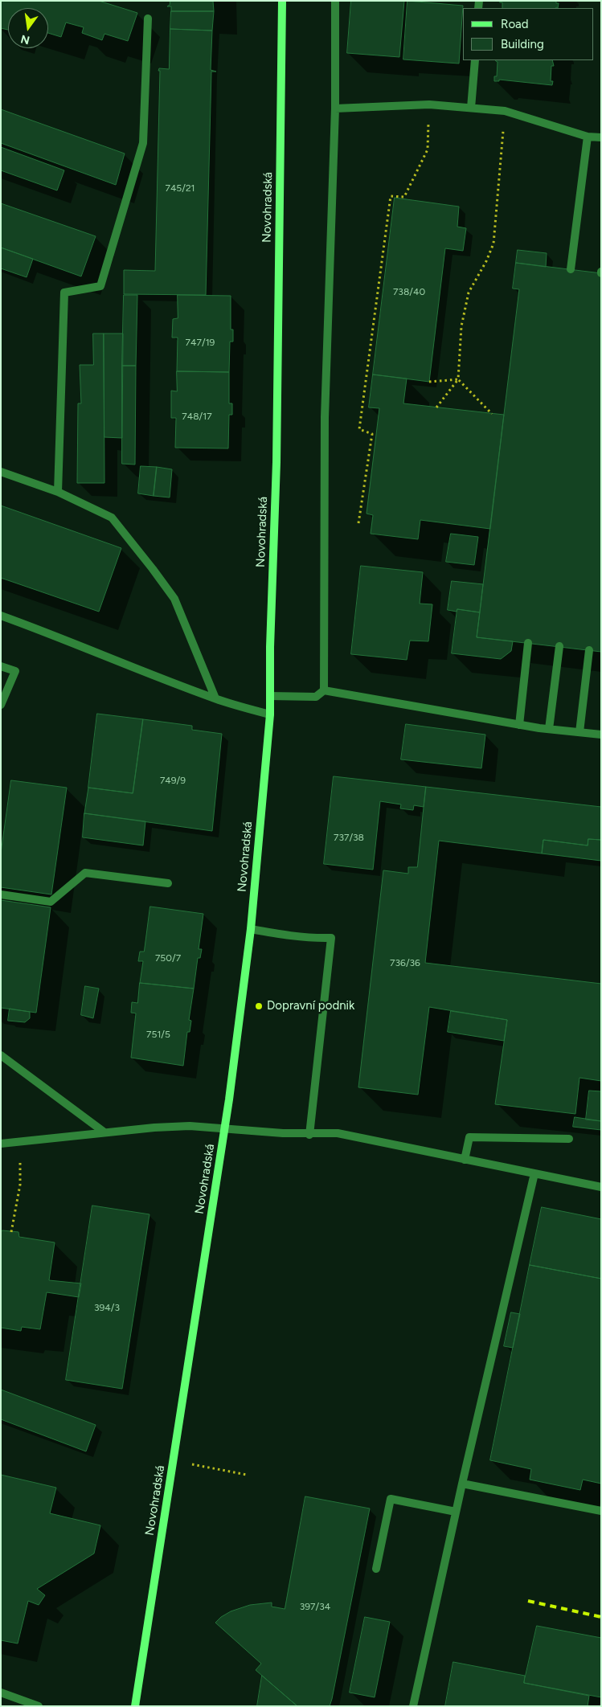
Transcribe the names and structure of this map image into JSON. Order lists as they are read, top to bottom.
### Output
{
  "streets": {
    "main road": ["Novohradská"]
  },
  "places": ["Dopravní podnik"],
  "house_numbers": [
    "745/21",
    "738/40",
    "747/19",
    "748/17",
    "749/9",
    "737/38",
    "750/7",
    "736/36",
    "751/5",
    "394/3",
    "397/34"
  ],
  "legend": ["Road", "Building"],
  "north": "bottom"
}
